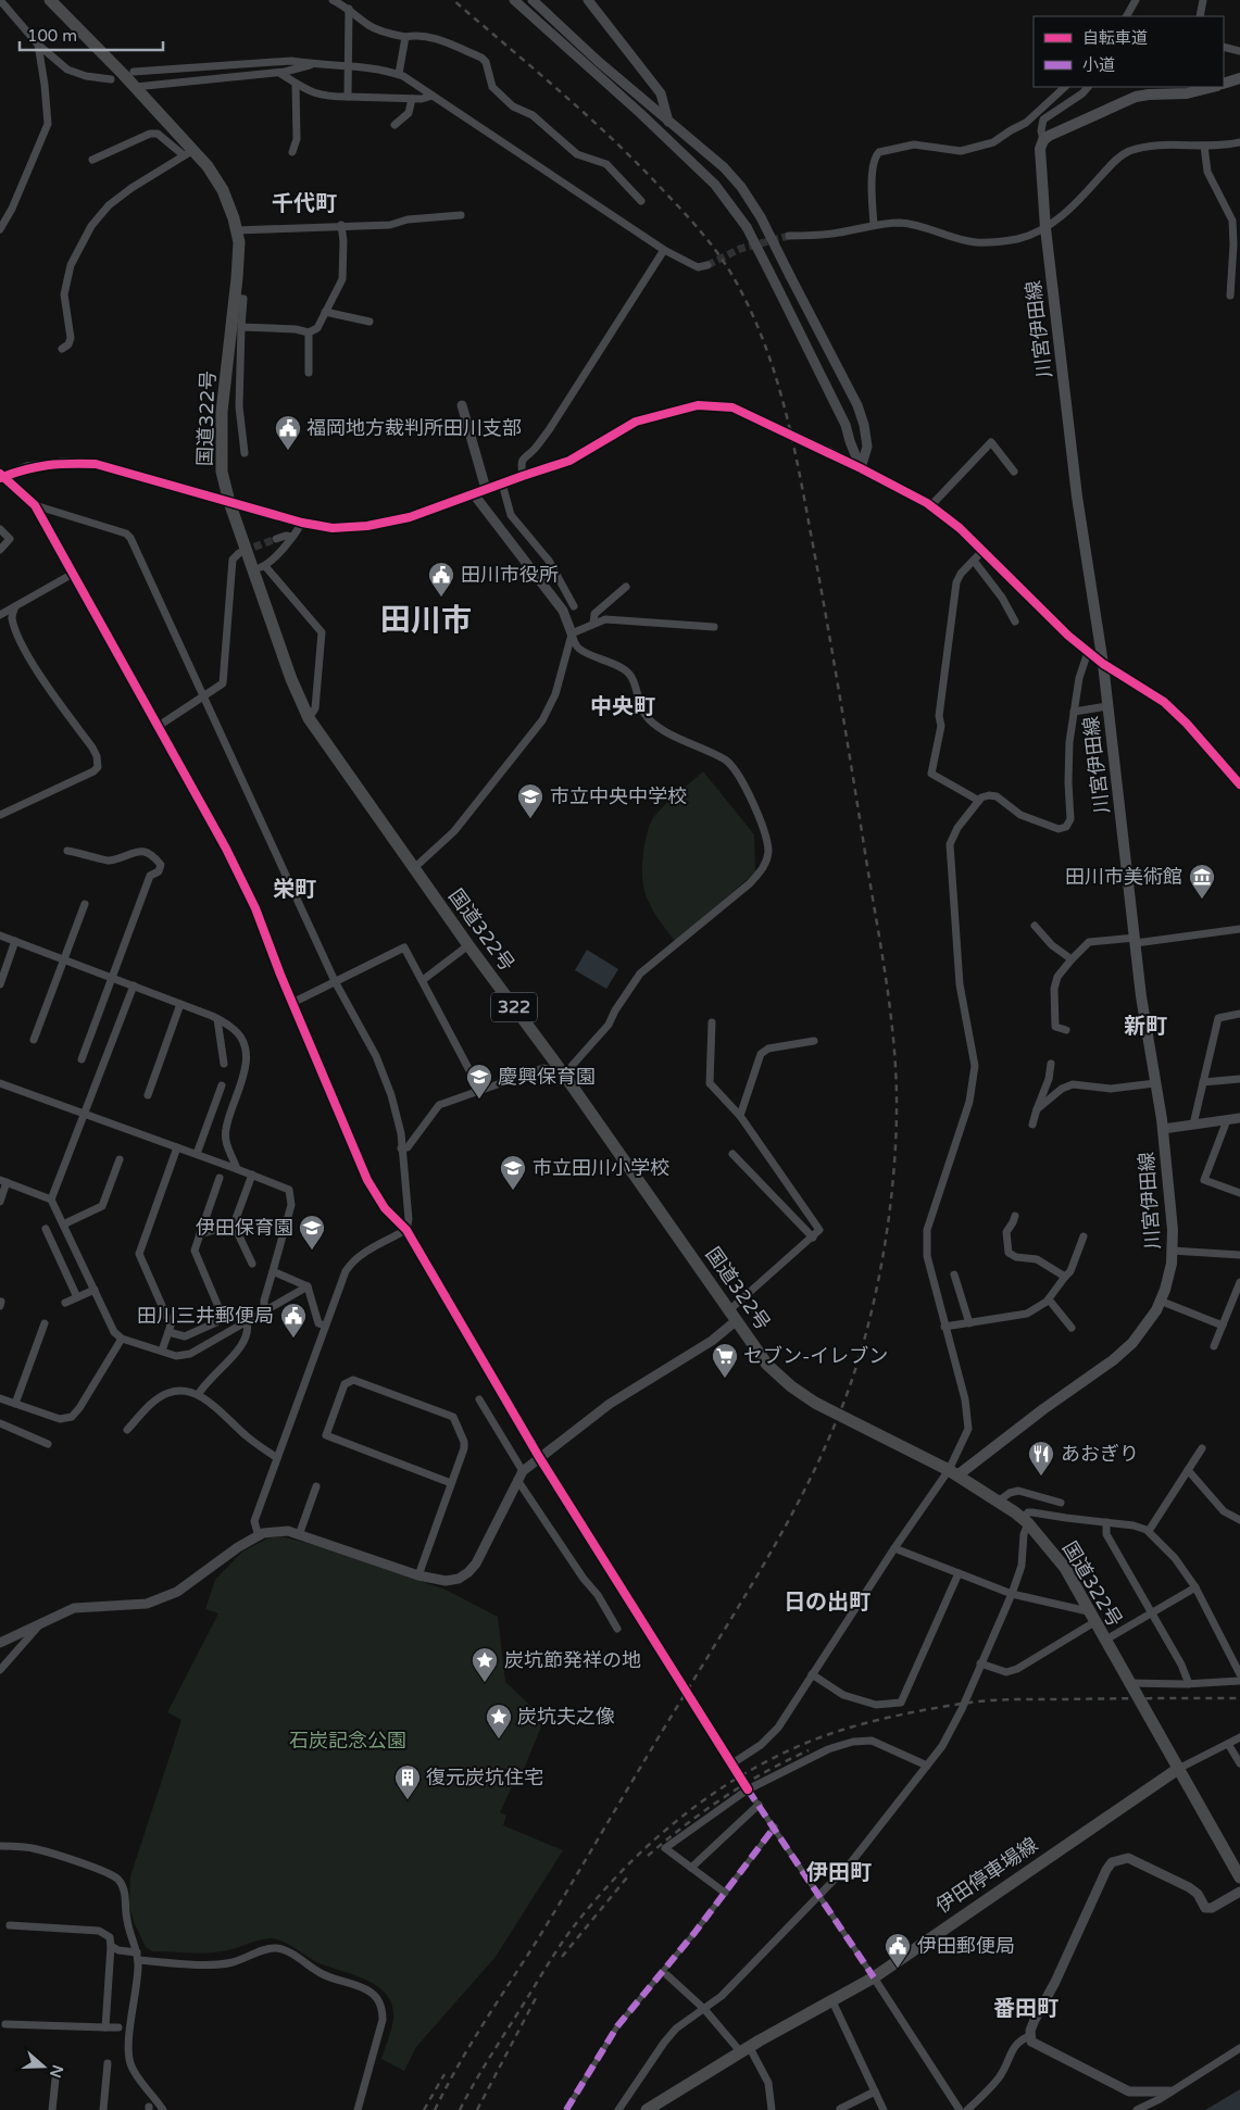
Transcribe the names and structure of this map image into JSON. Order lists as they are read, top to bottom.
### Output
{
  "streets": {
    "highway": ["国道322号", "322"],
    "main road": ["川宮伊田線", "伊田停車場線"]
  },
  "crossings": [
    ["川宮伊田線", "国道322号"],
    ["国道322号", "伊田停車場線"]
  ],
  "districts": [
    "千代町",
    "田川市",
    "中央町",
    "栄町",
    "新町",
    "日の出町",
    "伊田町",
    "番田町"
  ],
  "parks": ["石炭記念公園"],
  "places": {
    "public building": [
      "福岡地方裁判所田川支部",
      "田川市役所",
      "田川三井郵便局",
      "伊田郵便局"
    ],
    "school or university": [
      "市立中央中学校",
      "慶興保育園",
      "市立田川小学校",
      "伊田保育園"
    ],
    "museum": ["田川市美術館"],
    "supermarket": ["セブン-イレブン"],
    "restaurant": ["あおぎり"],
    "place": ["炭坑節発祥の地", "炭坑夫之像"],
    "building": ["復元炭坑住宅"]
  },
  "legend": ["自転車道", "小道"],
  "scale_bar": "100 m",
  "north": "right"
}
